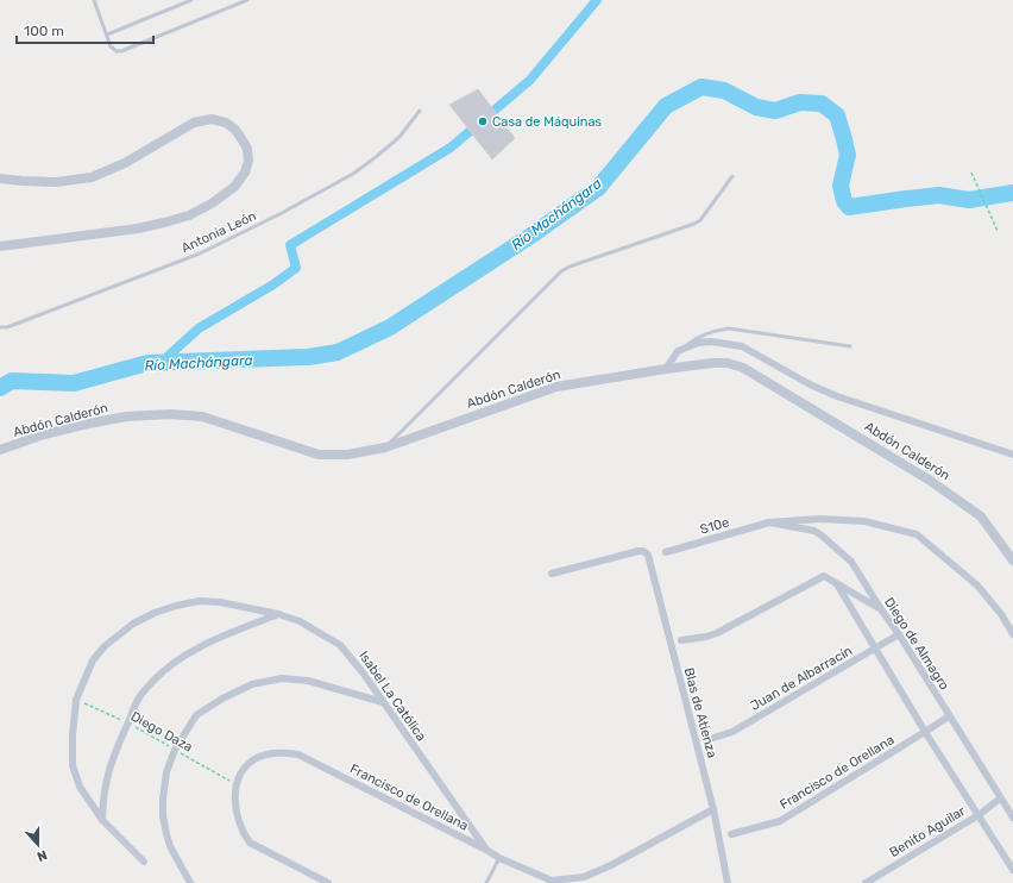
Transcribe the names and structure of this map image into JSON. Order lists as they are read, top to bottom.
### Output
{
  "streets": {
    "street": [
      "Abdón Calderón",
      "S10e",
      "Diego de Almagro",
      "Juan de Albarracín",
      "Isabel La Católica",
      "Blas de Atienza",
      "Francisco de Orellana",
      "Benito Aguilar"
    ],
    "lane": ["Antonia León"],
    "path": ["Diego Daza"]
  },
  "crossings": [
    ["S10e", "Diego de Almagro"],
    ["Diego de Almagro", "Juan de Albarracín"],
    ["Diego de Almagro", "Francisco de Orellana"],
    ["Diego de Almagro", "Benito Aguilar"],
    ["Isabel La Católica", "Diego Daza"],
    ["Isabel La Católica", "Francisco de Orellana"],
    ["Blas de Atienza", "Francisco de Orellana"],
    ["Diego Daza", "Francisco de Orellana"]
  ],
  "water": ["Río Machángara"],
  "places": ["Casa de Máquinas"],
  "scale_bar": "100 m",
  "north": "bottom"
}
